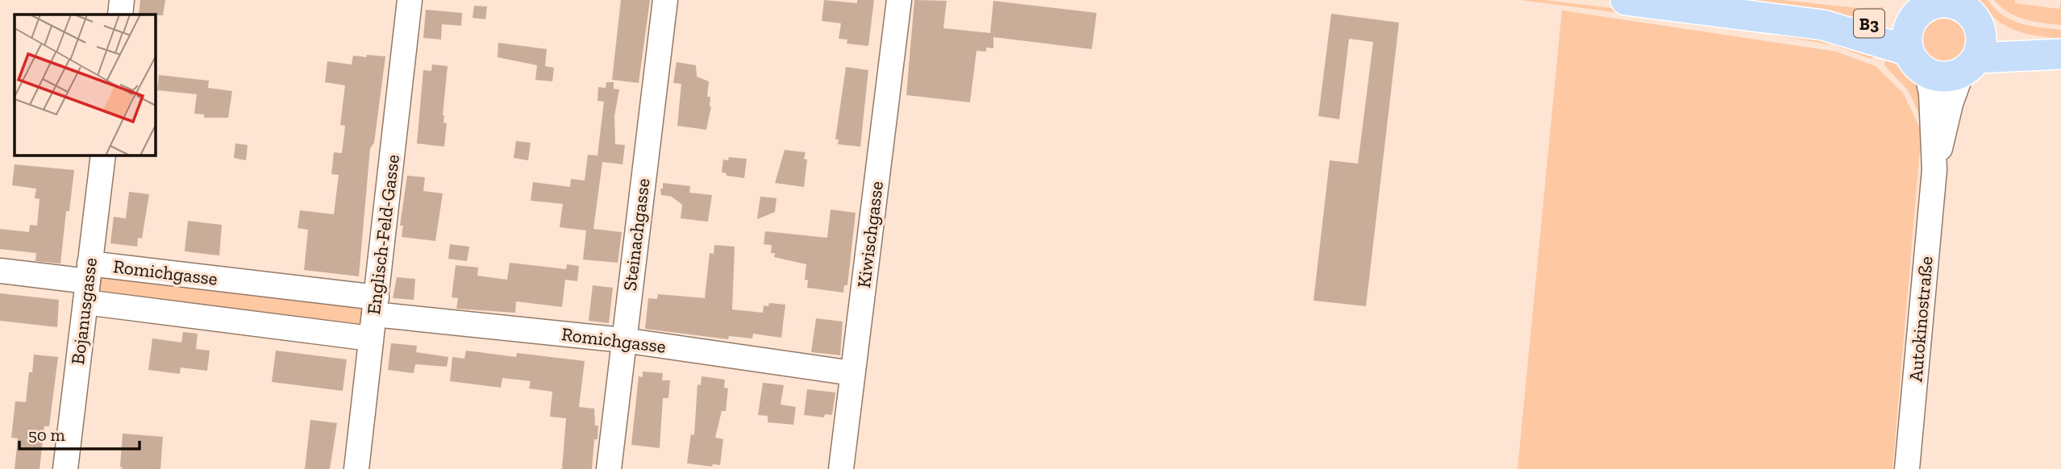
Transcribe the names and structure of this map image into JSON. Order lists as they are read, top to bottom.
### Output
{
  "streets": {
    "main road": ["B3"],
    "street": [
      "Englisch-Feld-Gasse",
      "Steinachgasse",
      "Kiwischgasse",
      "Romichgasse",
      "Bojanusgasse",
      "Autokinostraße"
    ]
  },
  "crossings": [
    ["B3", "Autokinostraße"],
    ["Englisch-Feld-Gasse", "Romichgasse"],
    ["Steinachgasse", "Romichgasse"],
    ["Kiwischgasse", "Romichgasse"],
    ["Romichgasse", "Bojanusgasse"]
  ],
  "scale_bar": "50 m"
}
